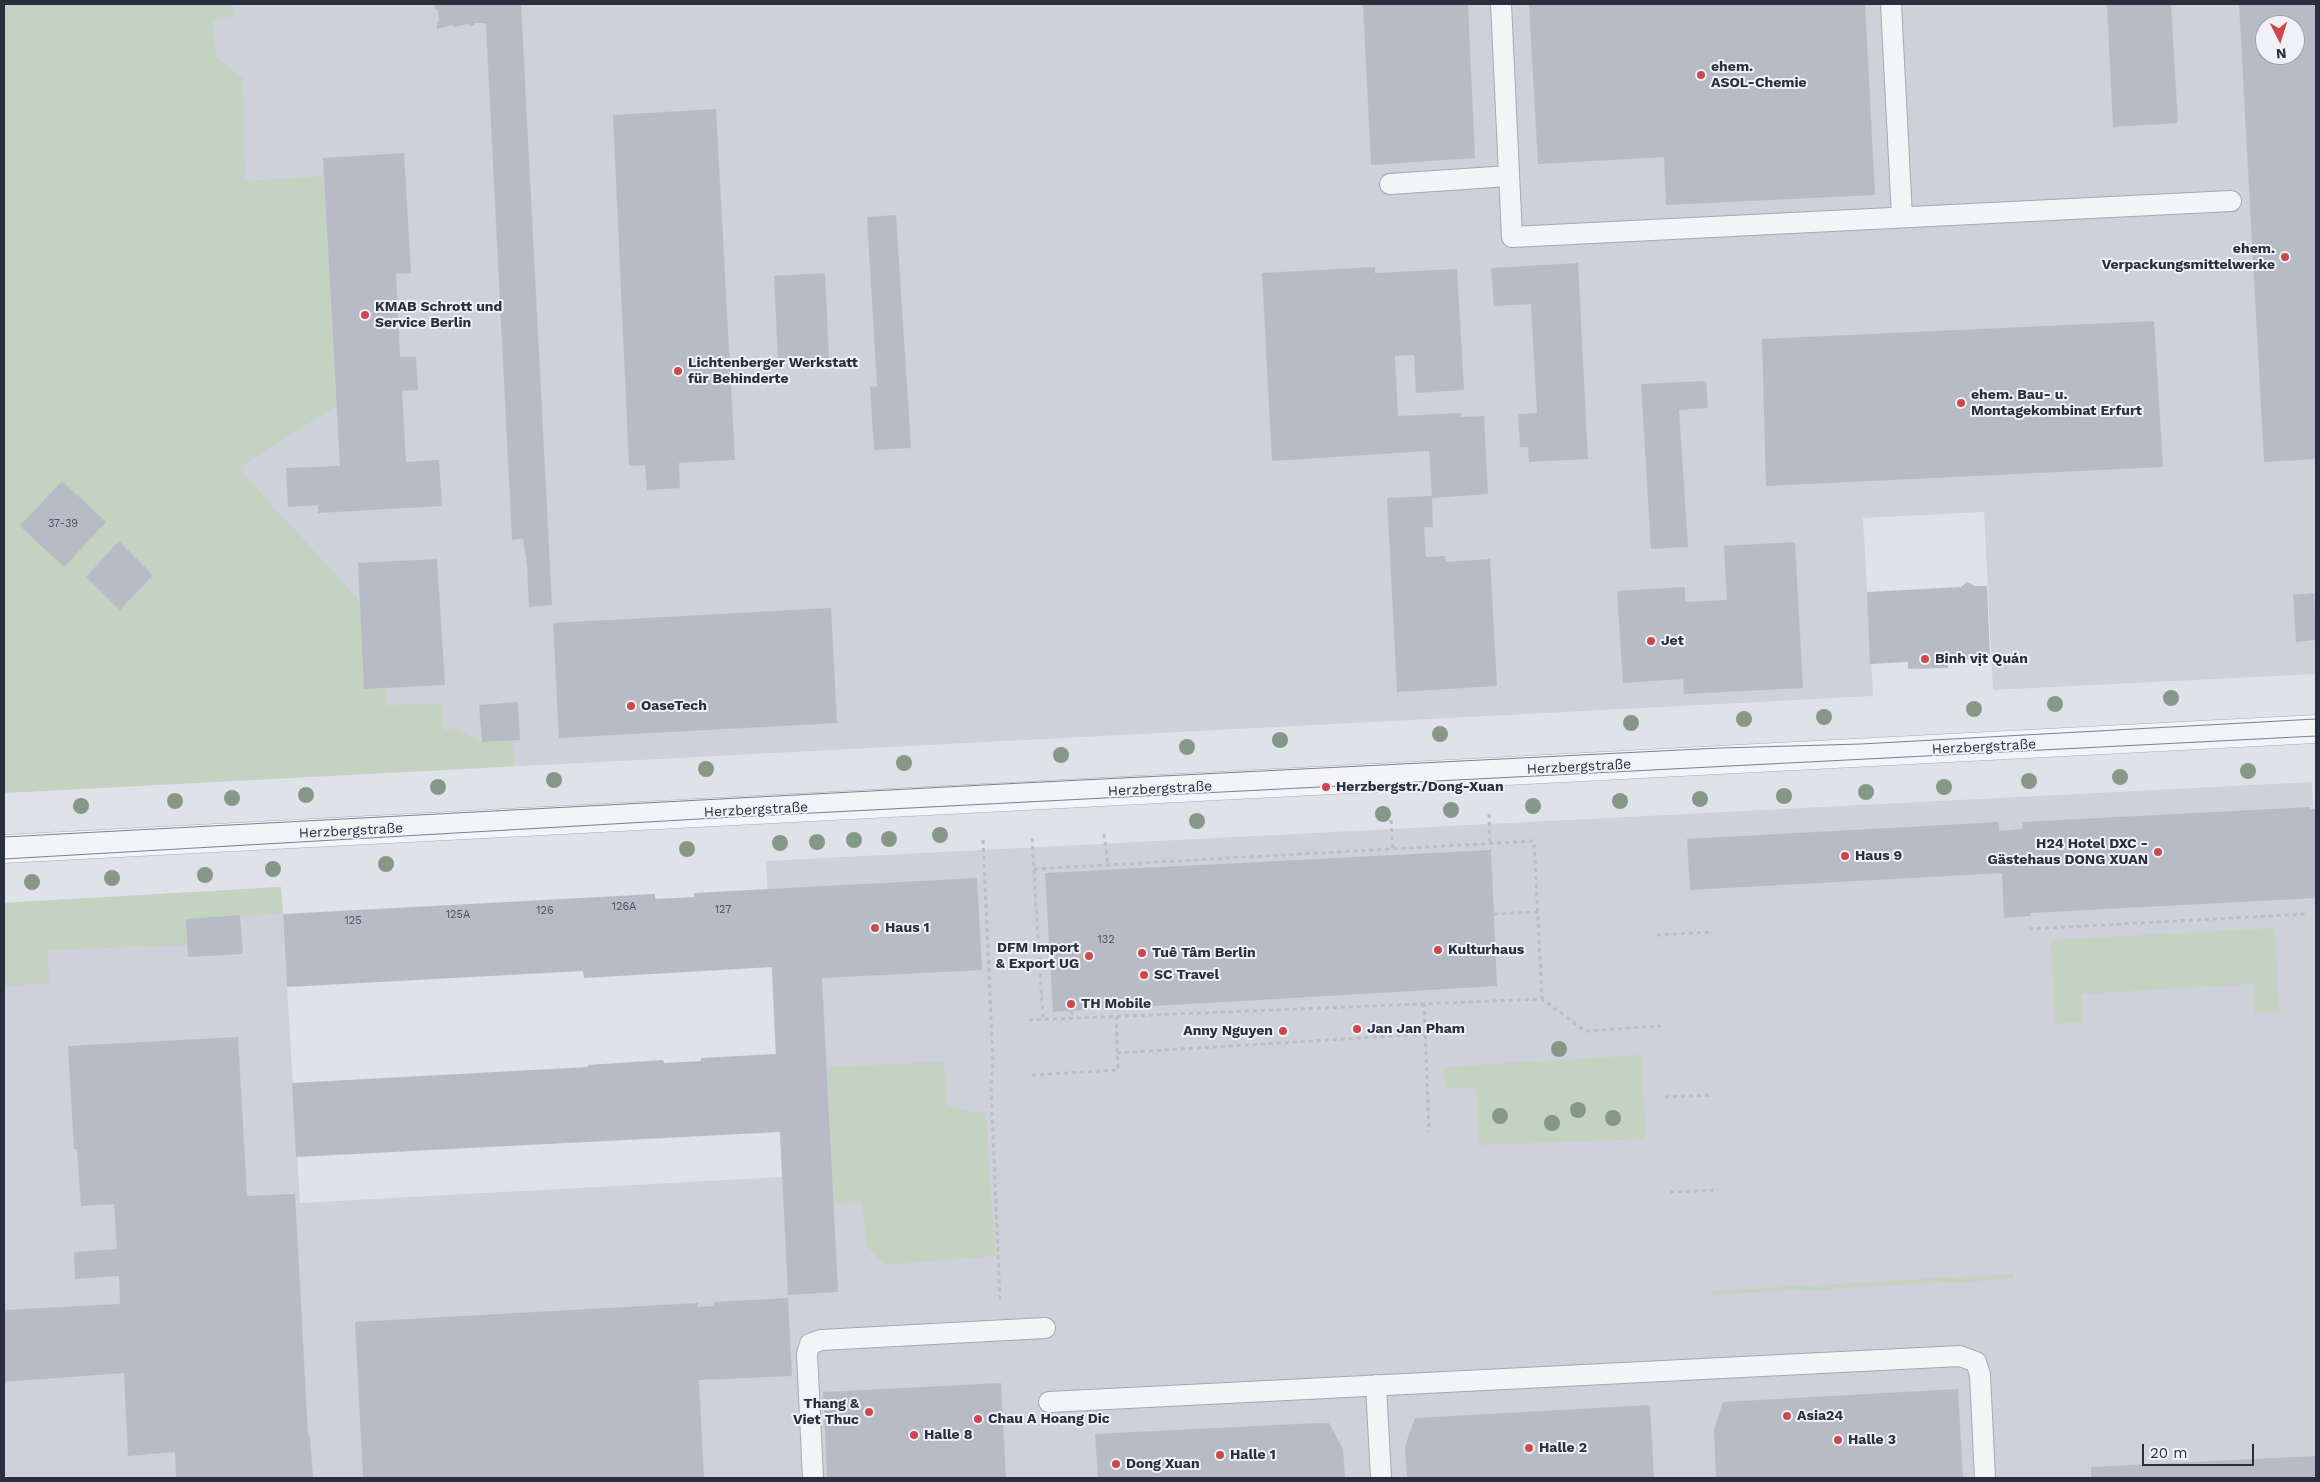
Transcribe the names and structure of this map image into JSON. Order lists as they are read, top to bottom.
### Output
{
  "streets": {
    "street": ["Herzbergstraße"]
  },
  "places": [
    "ehem. ASOL-Chemie",
    "ehem. Verpackungsmittelwerke",
    "KMAB Schrott und Service Berlin",
    "Lichtenberger Werkstatt für Behinderte",
    "ehem. Bau- u. Montagekombinat Erfurt",
    "Jet",
    "Binh vịt Quán",
    "OaseTech",
    "Herzbergstr./Dong-Xuan",
    "H24 Hotel DXC - Gästehaus DONG XUAN",
    "Haus 9",
    "Haus 1",
    "Kulturhaus",
    "Tuê Tâm Berlin",
    "DFM Import & Export UG",
    "SC Travel",
    "TH Mobile",
    "Jan Jan Pham",
    "Anny Nguyen",
    "Thang & Viet Thuc",
    "Asia24",
    "Chau A Hoang Dic",
    "Halle 8",
    "Halle 3",
    "Halle 2",
    "Halle 1",
    "Dong Xuan"
  ],
  "house_numbers": [
    "37-39",
    "126A",
    "127",
    "126",
    "125A",
    "125",
    "132"
  ],
  "scale_bar": "20 m",
  "north": "bottom"
}
